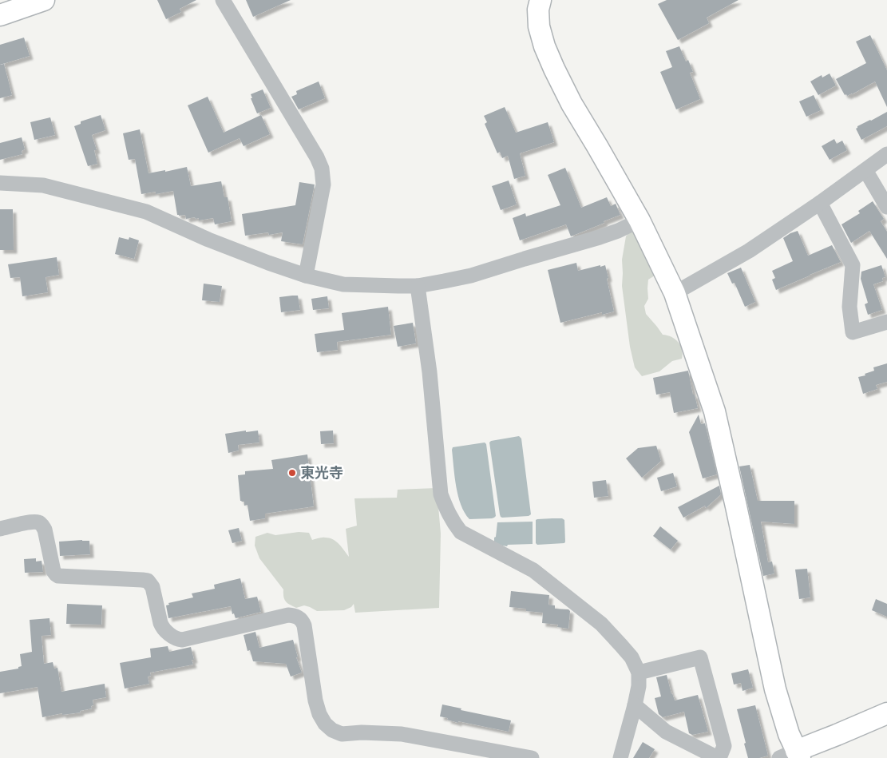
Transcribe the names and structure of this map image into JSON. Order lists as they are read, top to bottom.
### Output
{
  "places": ["東光寺"]
}
